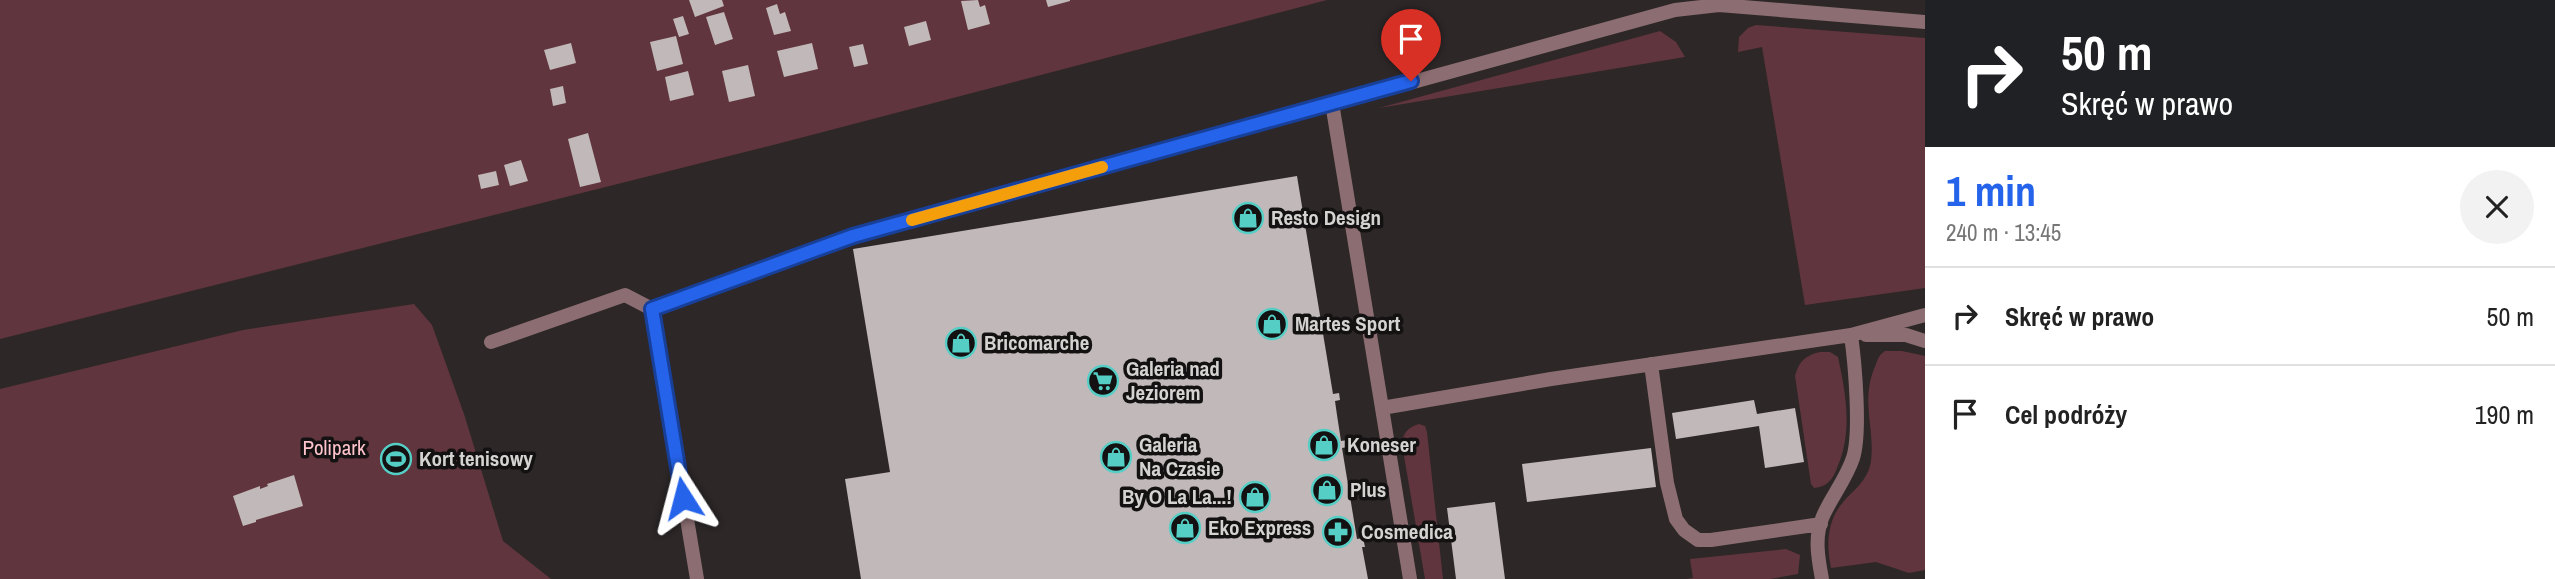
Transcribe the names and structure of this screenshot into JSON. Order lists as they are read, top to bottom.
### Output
{
  "parks": ["Polipark"],
  "places": {
    "shop": [
      "Resto Design",
      "Martes Sport",
      "Bricomarche",
      "Koneser",
      "Galeria Na Czasie",
      "Plus",
      "By O La La...!",
      "Eko Express"
    ],
    "supermarket": ["Galeria nad Jeziorem"],
    "sports": ["Kort tenisowy"],
    "pharmacy": ["Cosmedica"]
  },
  "page": {
    "turn": ["50 m", "Skręć w prawo"],
    "heading": ["1 min", "240 m · 13:45"],
    "list": [
      {
        "name": "Skręć w prawo",
        "value": "50 m"
      },
      {
        "name": "Cel podróży",
        "value": "190 m"
      }
    ]
  }
}
